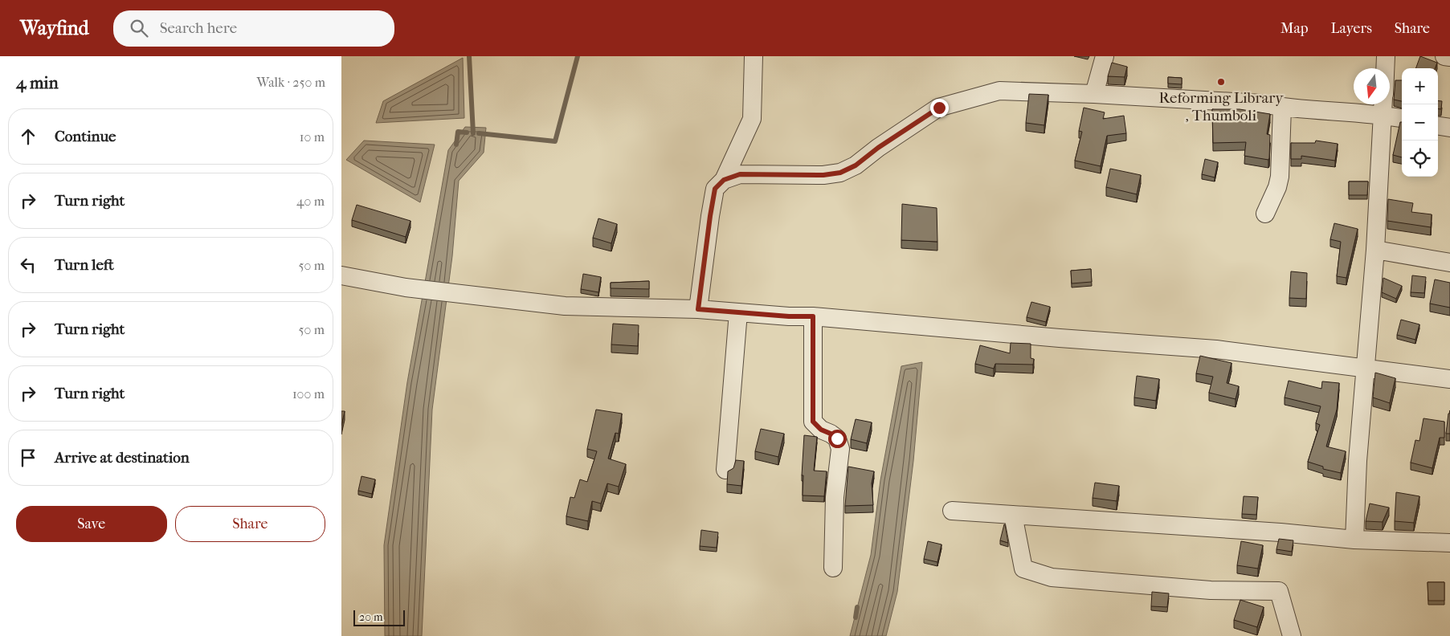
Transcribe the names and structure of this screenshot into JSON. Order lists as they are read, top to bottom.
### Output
{
  "places": ["Reforming Library , Thumboli"],
  "scale_bar": "20 m",
  "north": "bottom",
  "page": {
    "header": "Wayfind",
    "search": "Search here",
    "nav": ["Map", "Layers", "Share"],
    "heading": ["4 min", "Walk · 250 m"],
    "map_buttons": ["+", "−"],
    "list": [
      ["Continue", "10 m"],
      ["Turn right", "40 m"],
      ["Turn left", "50 m"],
      ["Turn right", "50 m"],
      ["Turn right", "100 m"],
      "Arrive at destination"
    ],
    "buttons": ["Save", "Share"],
    "scale": "20 m"
  }
}
